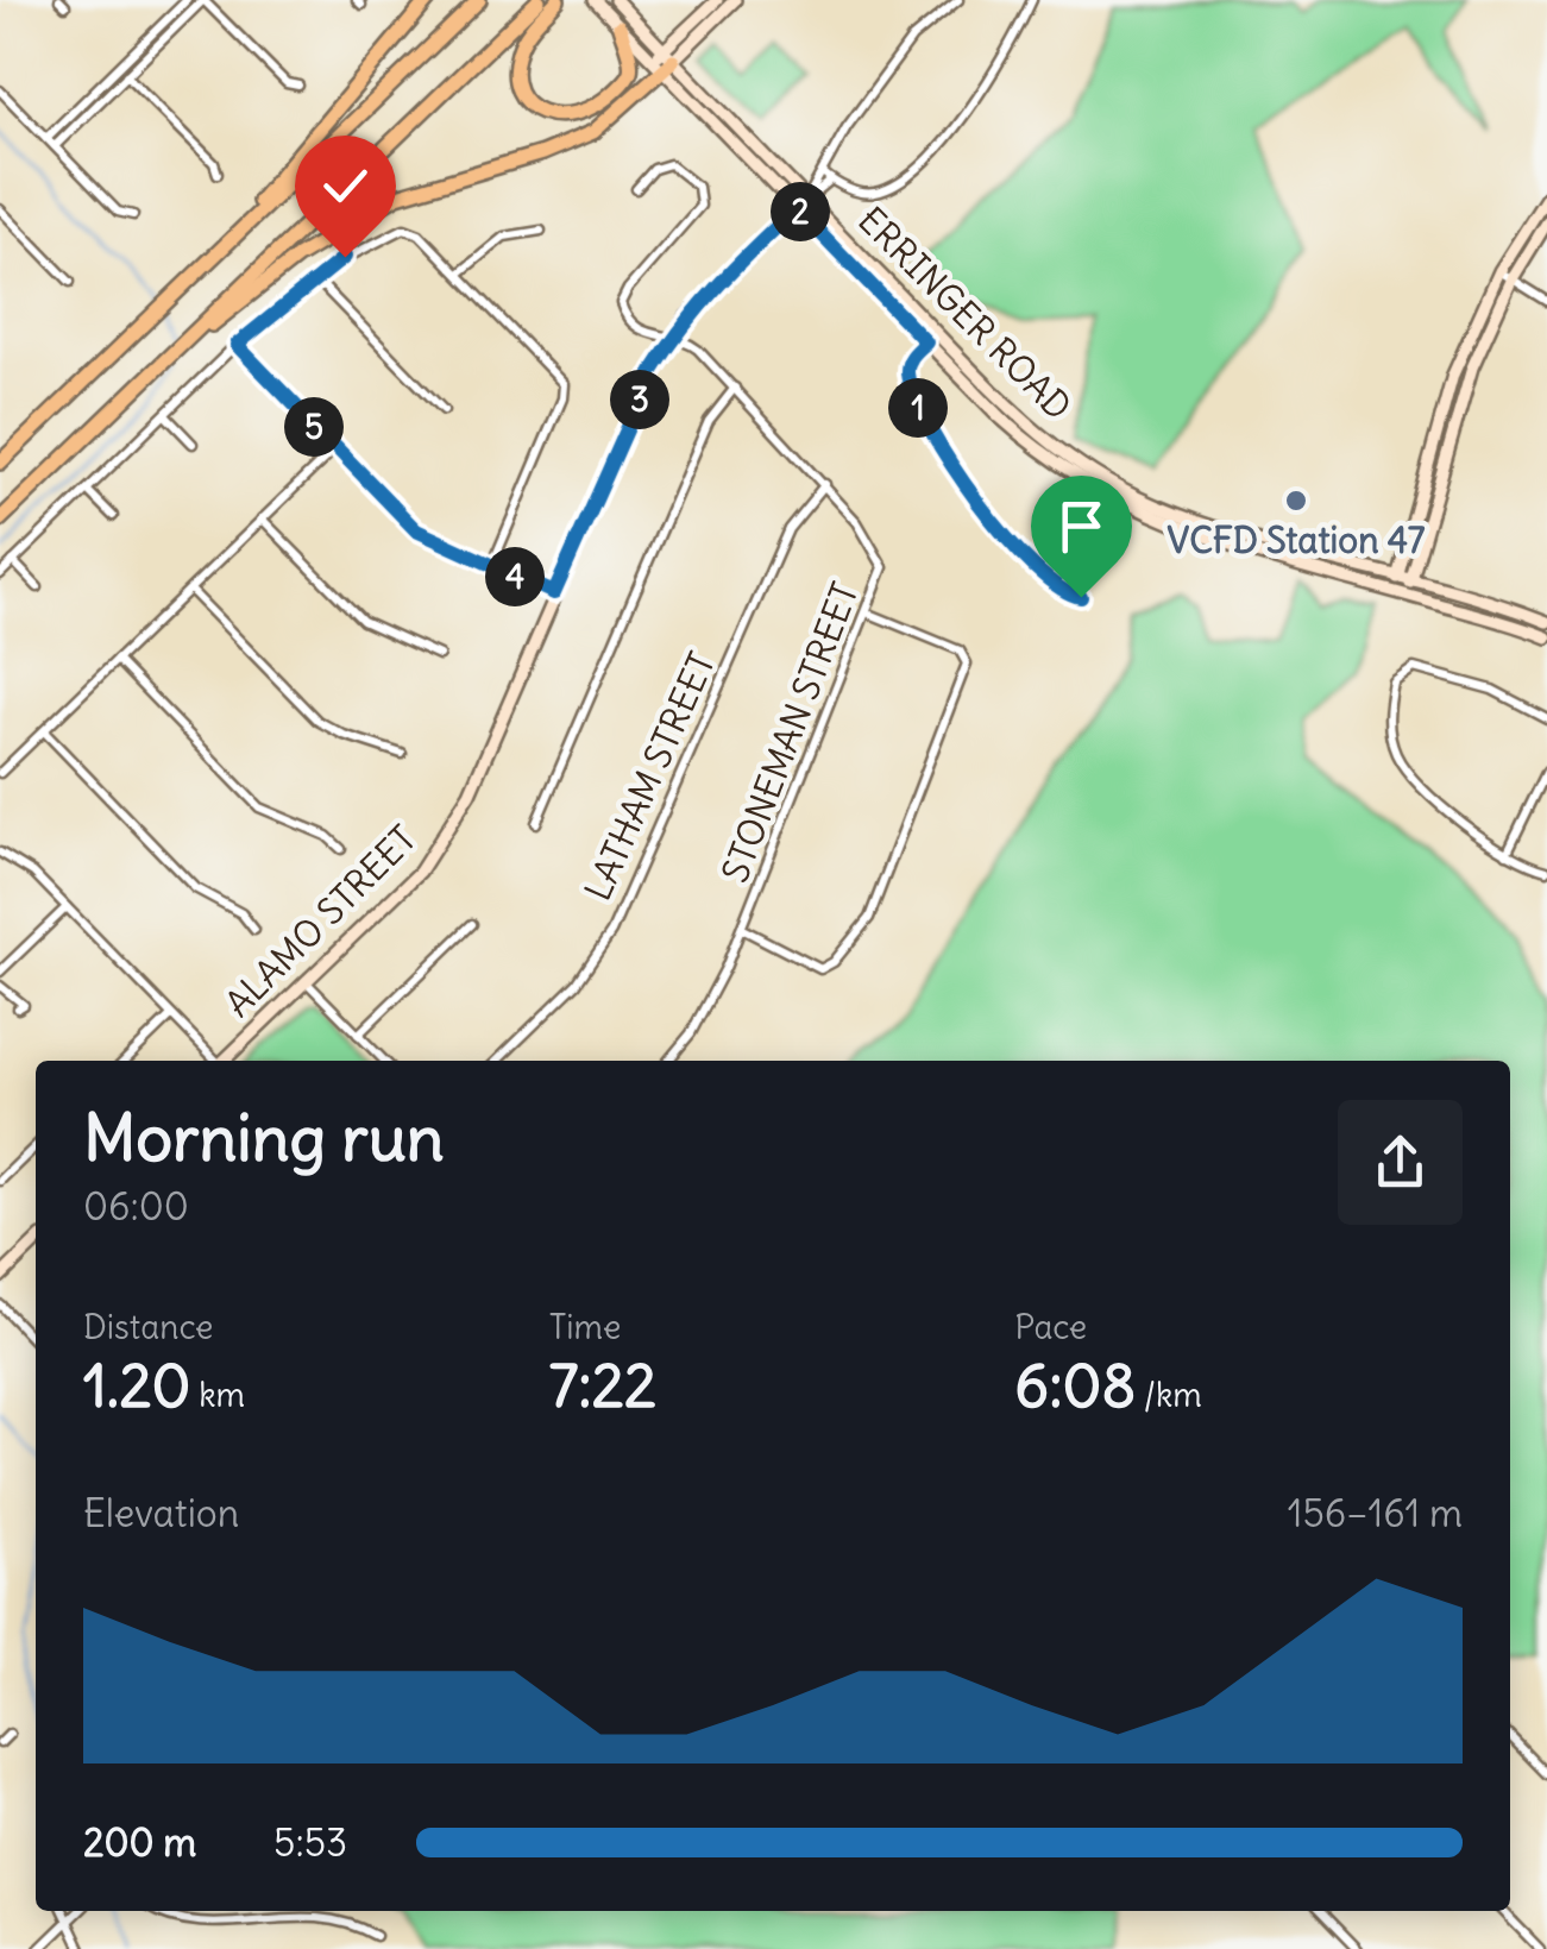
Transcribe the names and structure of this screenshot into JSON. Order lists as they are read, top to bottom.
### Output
{
  "streets": {
    "main road": ["ERRINGER ROAD", "ALAMO STREET"],
    "street": ["STONEMAN STREET", "LATHAM STREET"]
  },
  "crossings": [
    ["ERRINGER ROAD", "ALAMO STREET"],
    ["STONEMAN STREET", "LATHAM STREET"],
    ["STONEMAN STREET", "ALAMO STREET"]
  ],
  "places": ["VCFD Station 47"],
  "page": {
    "pins": [
      "2",
      "3",
      "1",
      "5",
      "4"
    ],
    "heading": ["Morning run", "06:00"],
    "stats": [
      ["Distance", "1.20 km"],
      ["Time", "7:22"],
      ["Pace", "6:08 /km"]
    ],
    "chart": ["Elevation", "156–161 m"],
    "list": [
      {
        "name": "200 m",
        "note": "5:53"
      }
    ]
  }
}
